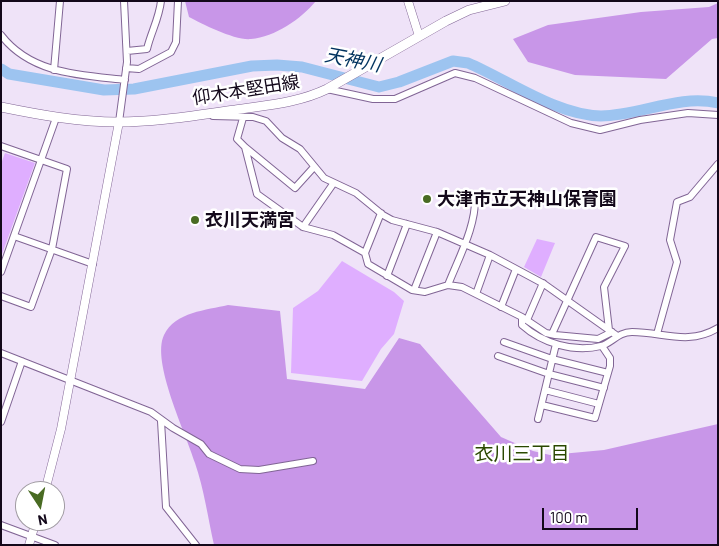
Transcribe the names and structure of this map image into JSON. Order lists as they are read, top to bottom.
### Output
{
  "streets": {
    "main road": ["仰木本堅田線"]
  },
  "districts": ["衣川三丁目"],
  "water": ["天神川"],
  "places": ["大津市立天神山保育園", "衣川天満宮"],
  "scale_bar": "100 m",
  "north": "bottom"
}
